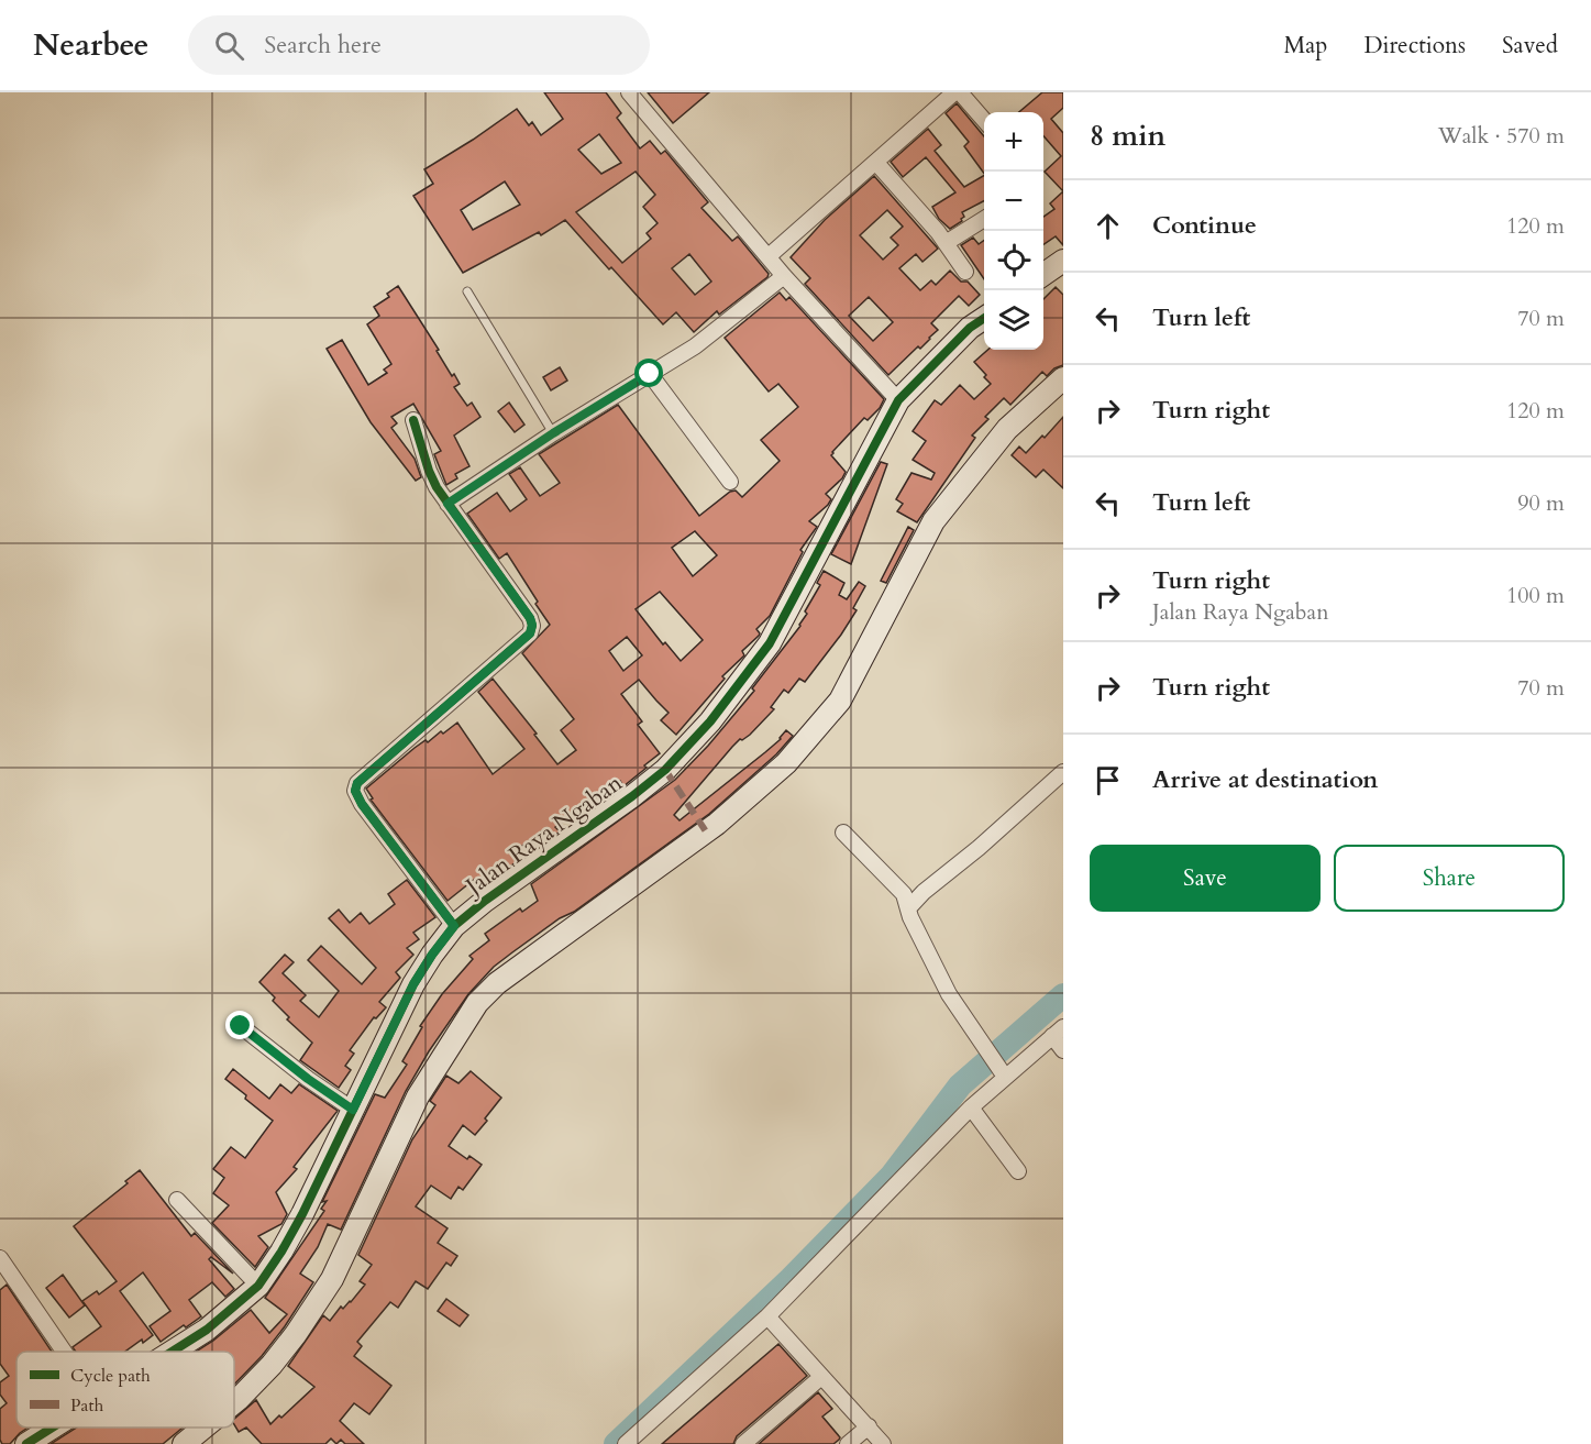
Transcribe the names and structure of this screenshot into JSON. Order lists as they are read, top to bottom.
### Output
{
  "streets": {
    "street": ["Jalan Raya Ngaban"]
  },
  "legend": ["Cycle path", "Path"],
  "page": {
    "header": "Nearbee",
    "search": "Search here",
    "nav": ["Map", "Directions", "Saved"],
    "heading": ["8 min", "Walk · 570 m"],
    "map_buttons": ["+", "−"],
    "list": [
      ["Continue", "120 m"],
      ["Turn left", "70 m"],
      ["Turn right", "120 m"],
      ["Turn left", "90 m"],
      ["Turn right", "Jalan Raya Ngaban", "100 m"],
      ["Turn right", "70 m"],
      "Arrive at destination"
    ],
    "buttons": ["Save", "Share"]
  }
}
